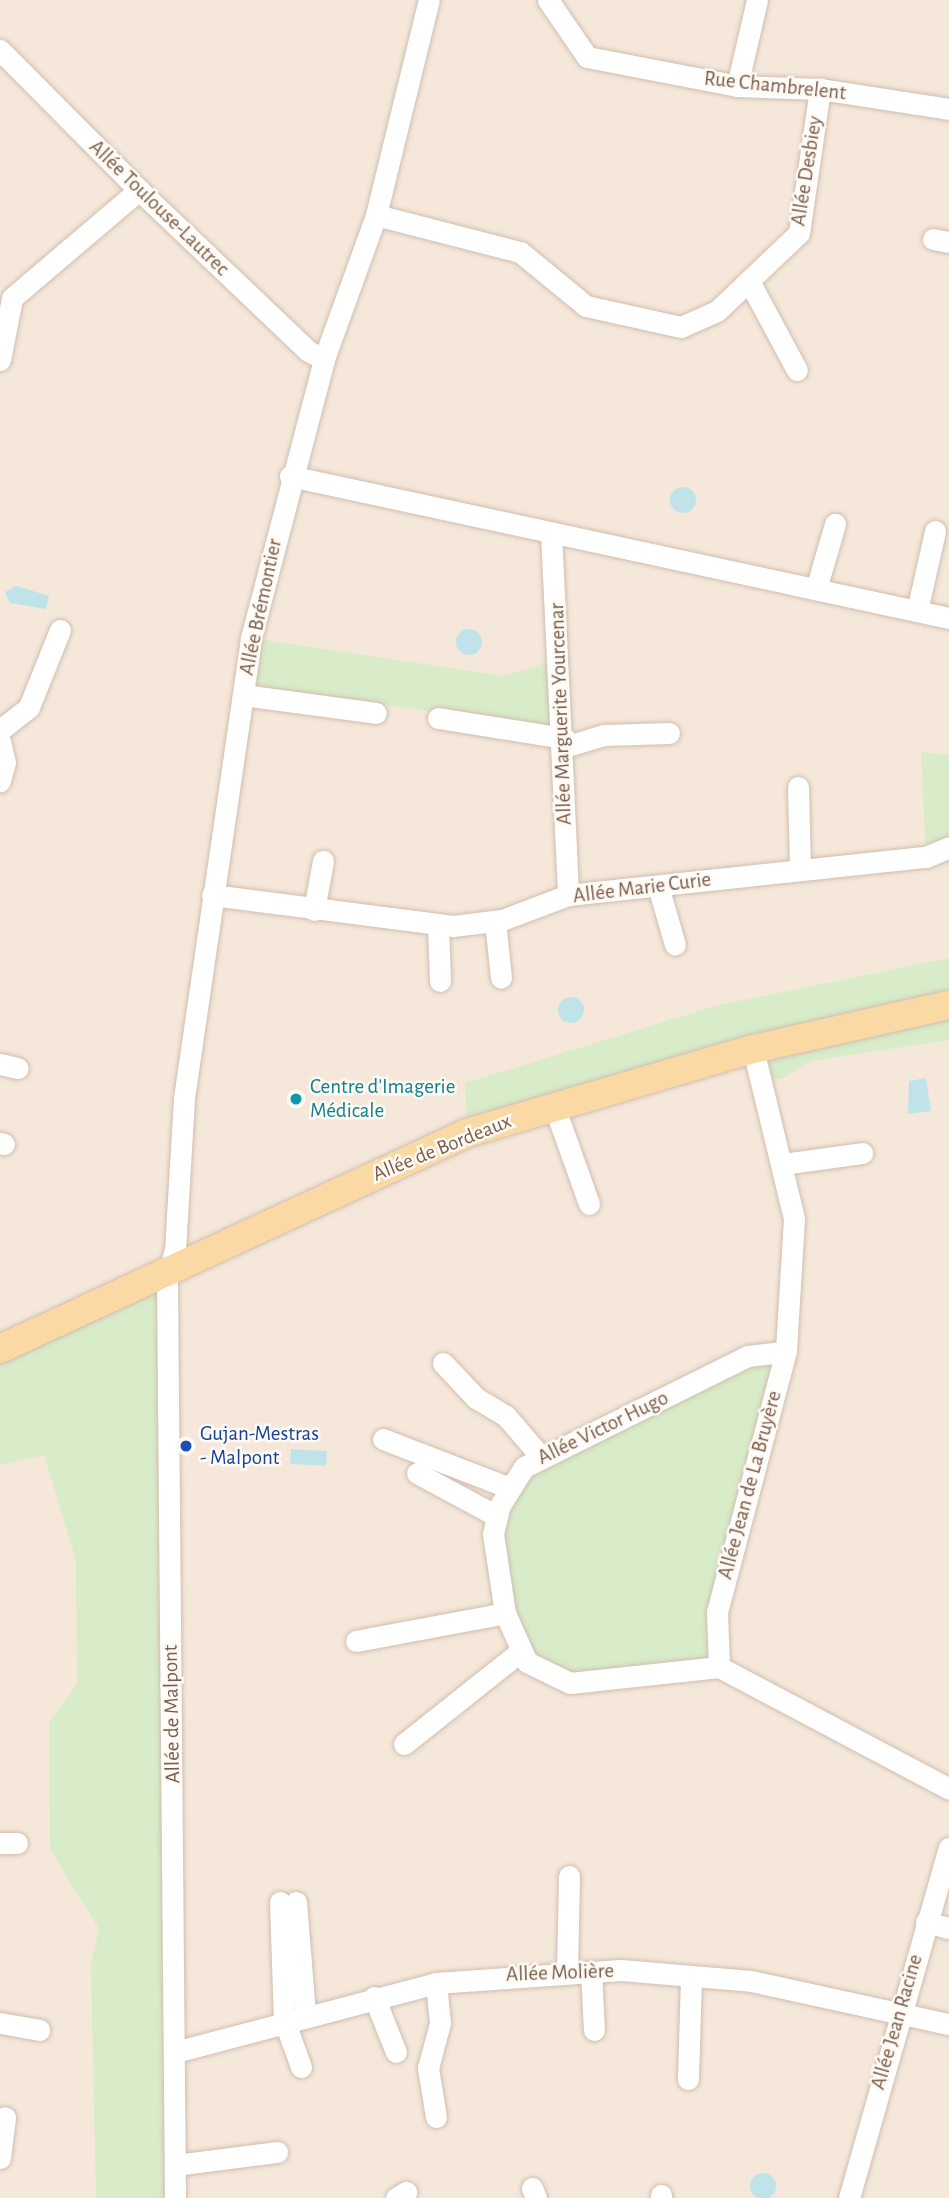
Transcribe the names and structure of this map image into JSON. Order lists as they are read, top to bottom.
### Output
{
  "streets": {
    "main road": ["Allée de Bordeaux"],
    "street": [
      "Rue Chambrelent",
      "Allée Desbiey",
      "Allée Toulouse-Lautrec",
      "Allée Brémontier",
      "Allée Marguerite Yourcenar",
      "Allée Marie Curie",
      "Allée Victor Hugo",
      "Allée Jean de La Bruyère",
      "Allée de Malpont",
      "Allée Molière",
      "Allée Jean Racine"
    ]
  },
  "crossings": [
    ["Rue Chambrelent", "Allée Desbiey"],
    ["Allée Desbiey", "Allée Brémontier"],
    ["Allée Toulouse-Lautrec", "Allée Brémontier"],
    ["Allée Brémontier", "Allée Marie Curie"],
    ["Allée Brémontier", "Allée de Malpont"],
    ["Allée Marguerite Yourcenar", "Allée Marie Curie"],
    ["Allée de Bordeaux", "Allée Jean de La Bruyère"],
    ["Allée de Bordeaux", "Allée de Malpont"],
    ["Allée Victor Hugo", "Allée Jean de La Bruyère"],
    ["Allée de Malpont", "Allée Molière"],
    ["Allée Molière", "Allée Jean Racine"]
  ],
  "places": ["Centre d'Imagerie Médicale", "Gujan-Mestras - Malpont"]
}
